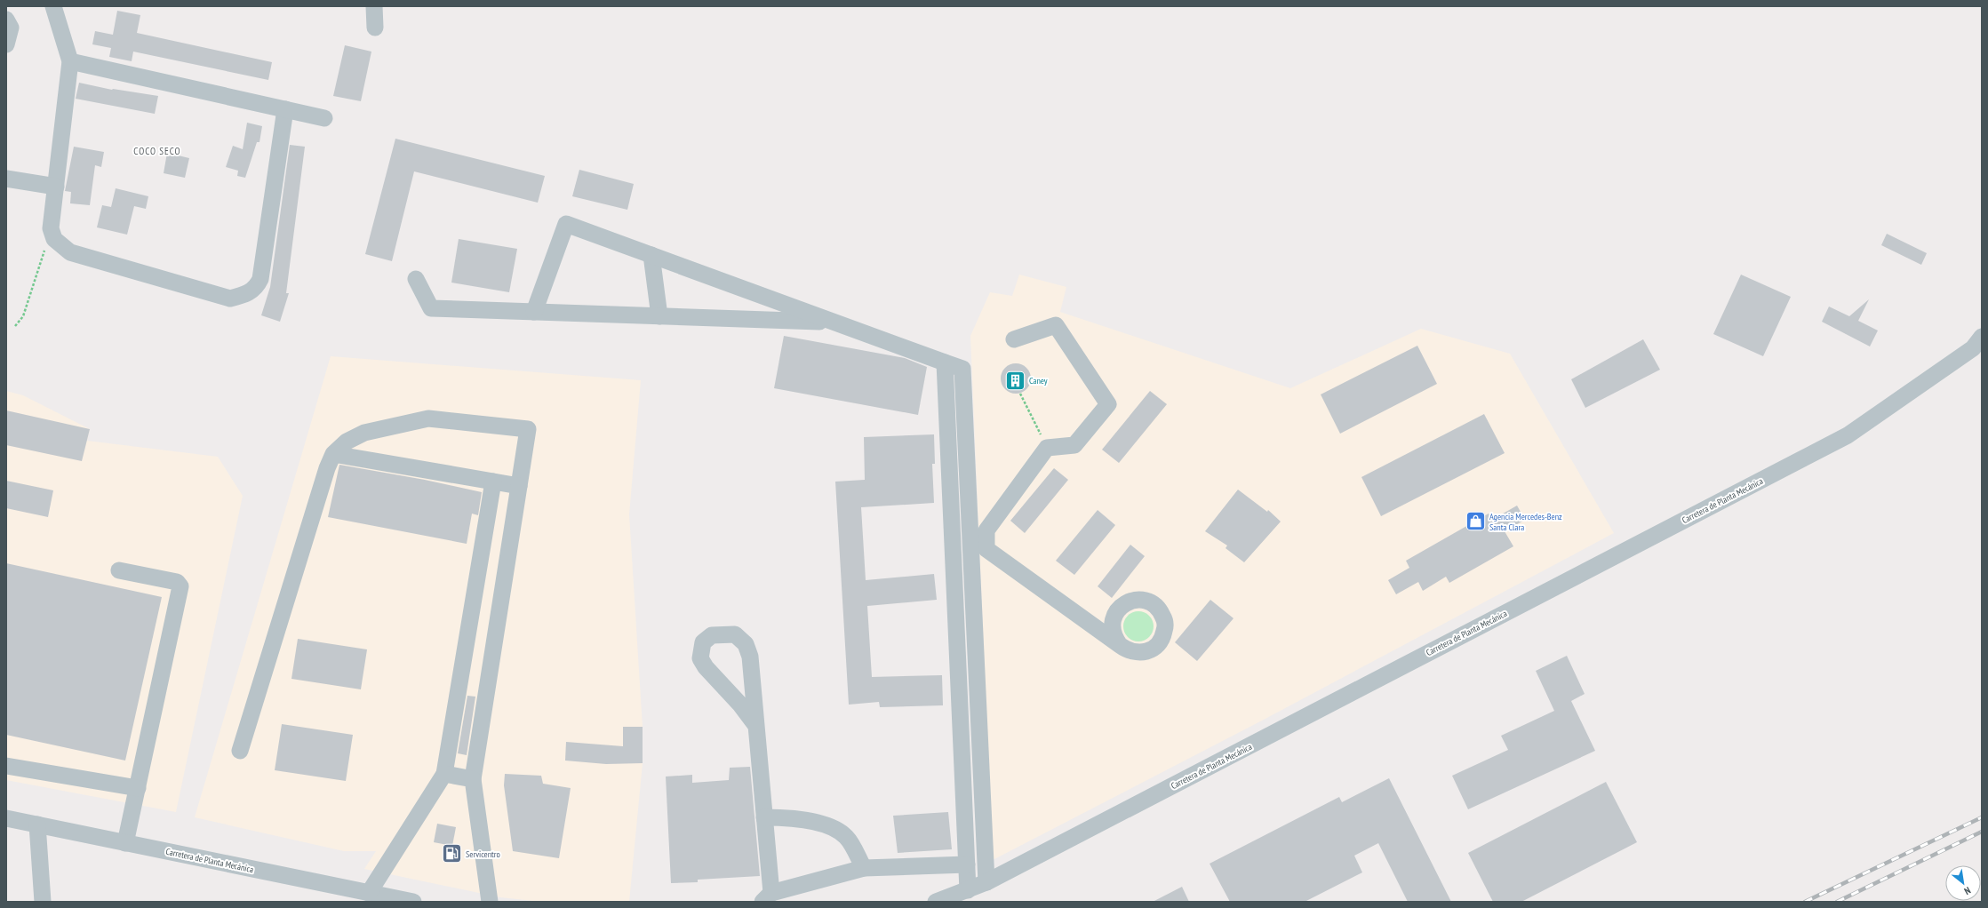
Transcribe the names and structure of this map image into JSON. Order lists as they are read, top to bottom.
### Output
{
  "streets": {
    "street": ["Carretera de Planta Mecánica"]
  },
  "districts": ["COCO SECO"],
  "places": {
    "building": ["Caney"],
    "shop": ["Agencia Mercedes-Benz Santa Clara"],
    "fuel station": ["Servicentro"]
  },
  "north": "bottom right"
}
